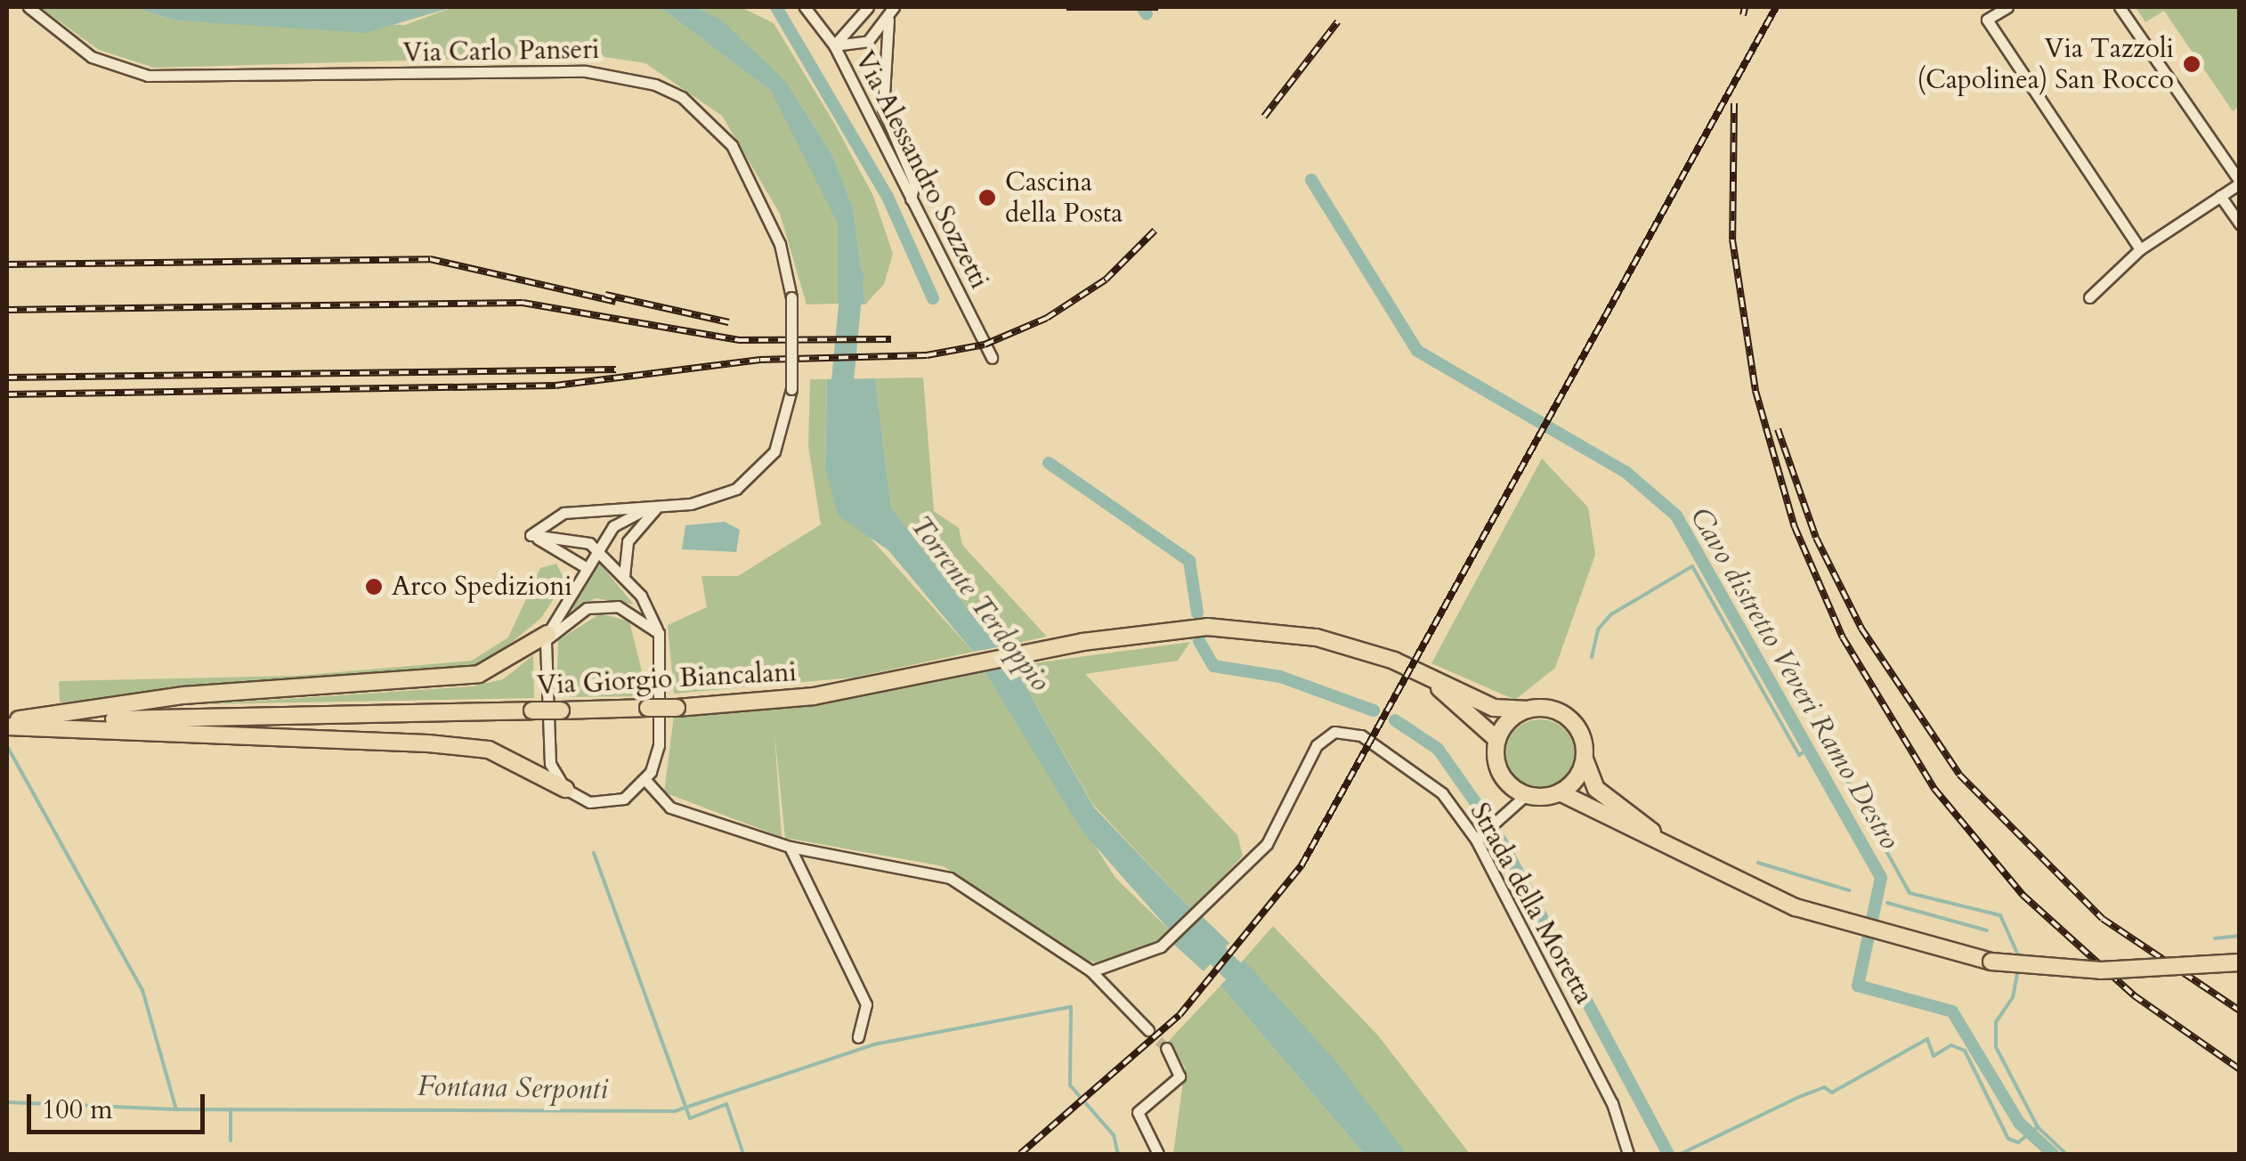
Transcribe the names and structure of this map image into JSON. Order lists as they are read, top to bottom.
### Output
{
  "streets": {
    "main road": ["Via Giorgio Biancalani"],
    "street": ["Via Carlo Panseri", "Via Alessandro Sozzetti", "Strada della Moretta"]
  },
  "water": ["Torrente Terdoppio", "Cavo distretto Veveri Ramo Destro", "Fontana Serponti"],
  "places": ["Via Tazzoli (Capolinea) San Rocco", "Cascina della Posta", "Arco Spedizioni"],
  "scale_bar": "100 m"
}
